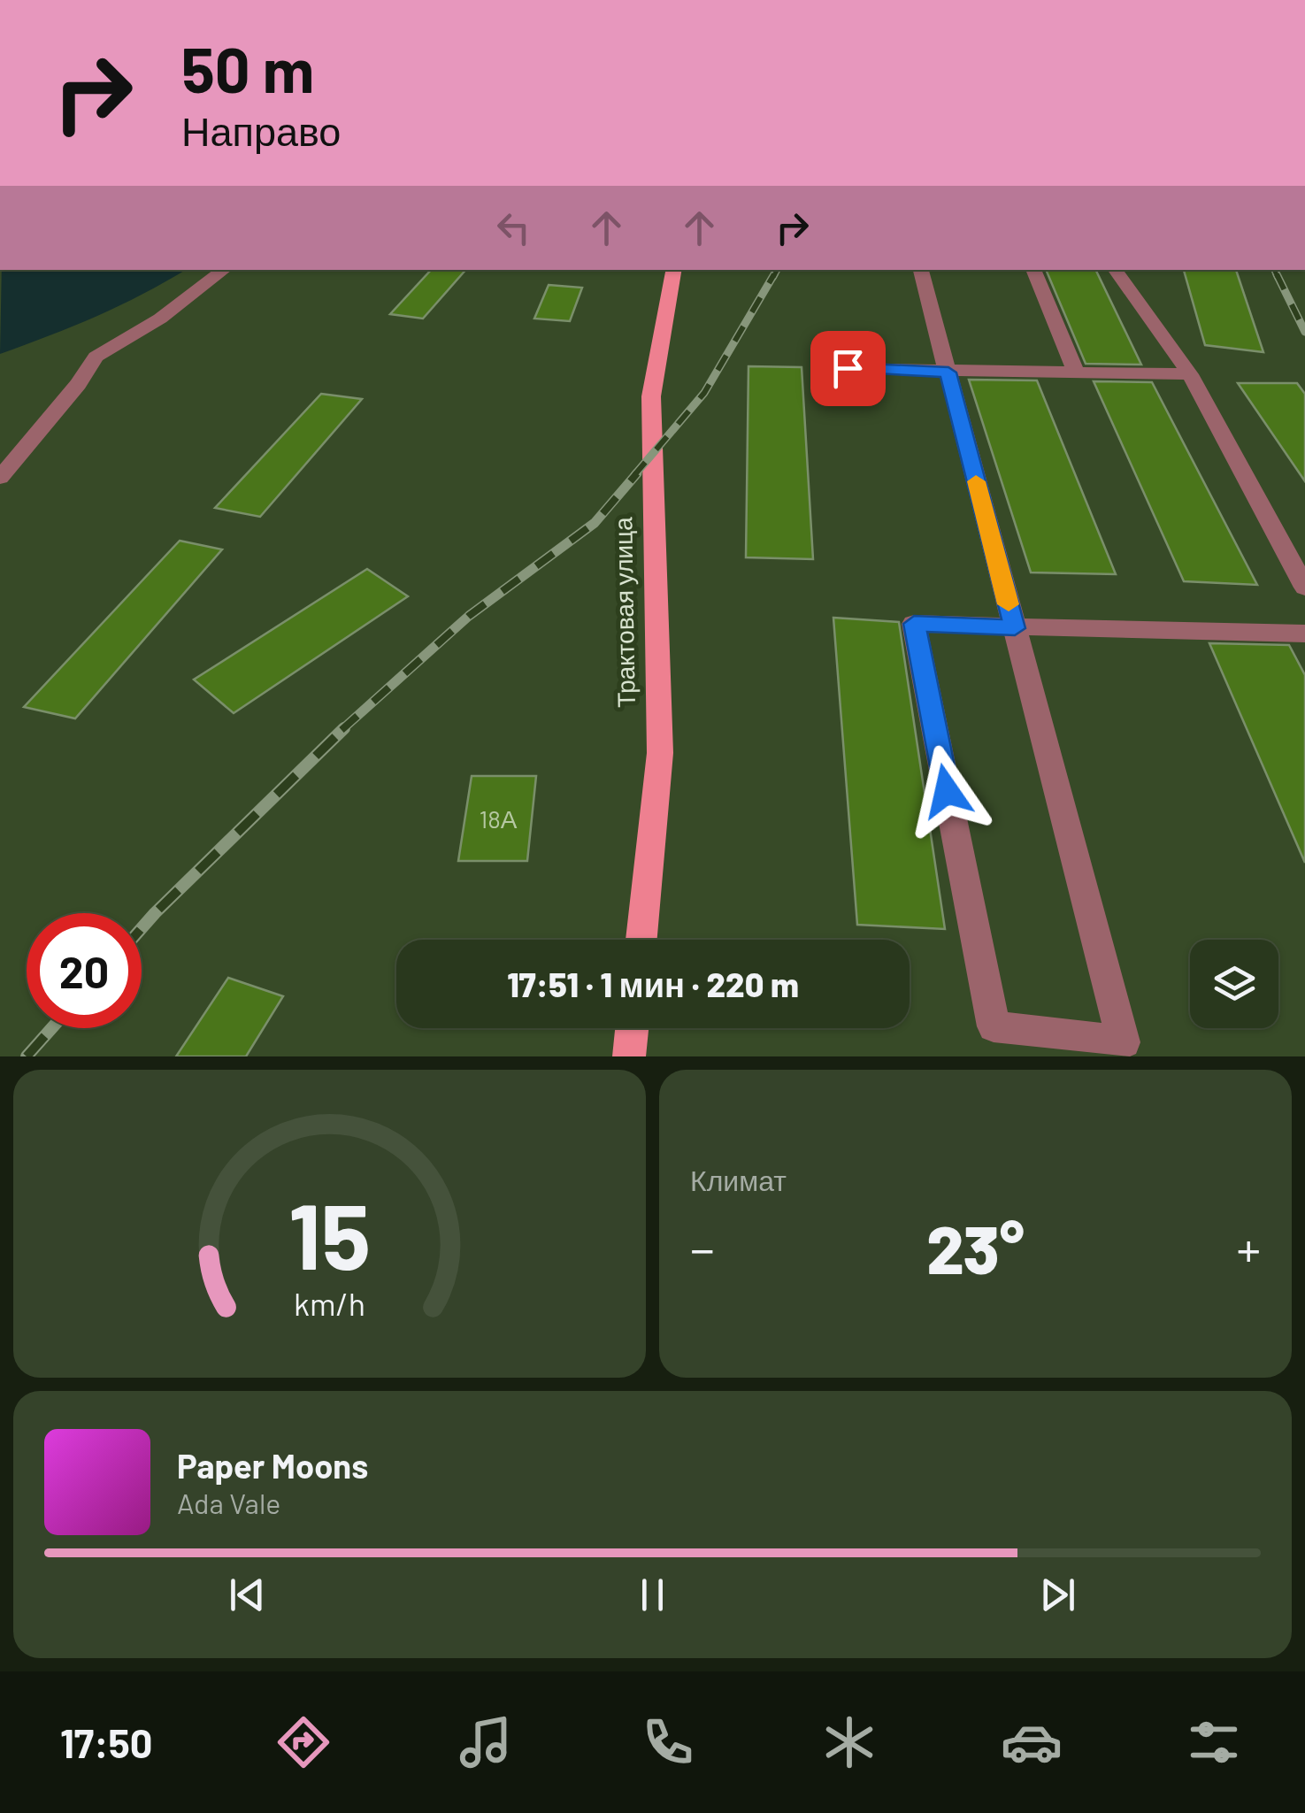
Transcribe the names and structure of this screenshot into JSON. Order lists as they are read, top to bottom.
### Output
{
  "streets": {
    "main road": ["Трактовая улица"]
  },
  "house_numbers": ["18А"],
  "page": {
    "turn": ["50 m", "Направо"],
    "limit": "20",
    "trip": "17:51 · 1 мин · 220 m",
    "tile": "Климат",
    "heat": ["−", "23°", "+"],
    "song": ["Paper Moons", "Ada Vale"],
    "tabs": "17:50",
    "gauge": ["15", "km/h"]
  }
}
